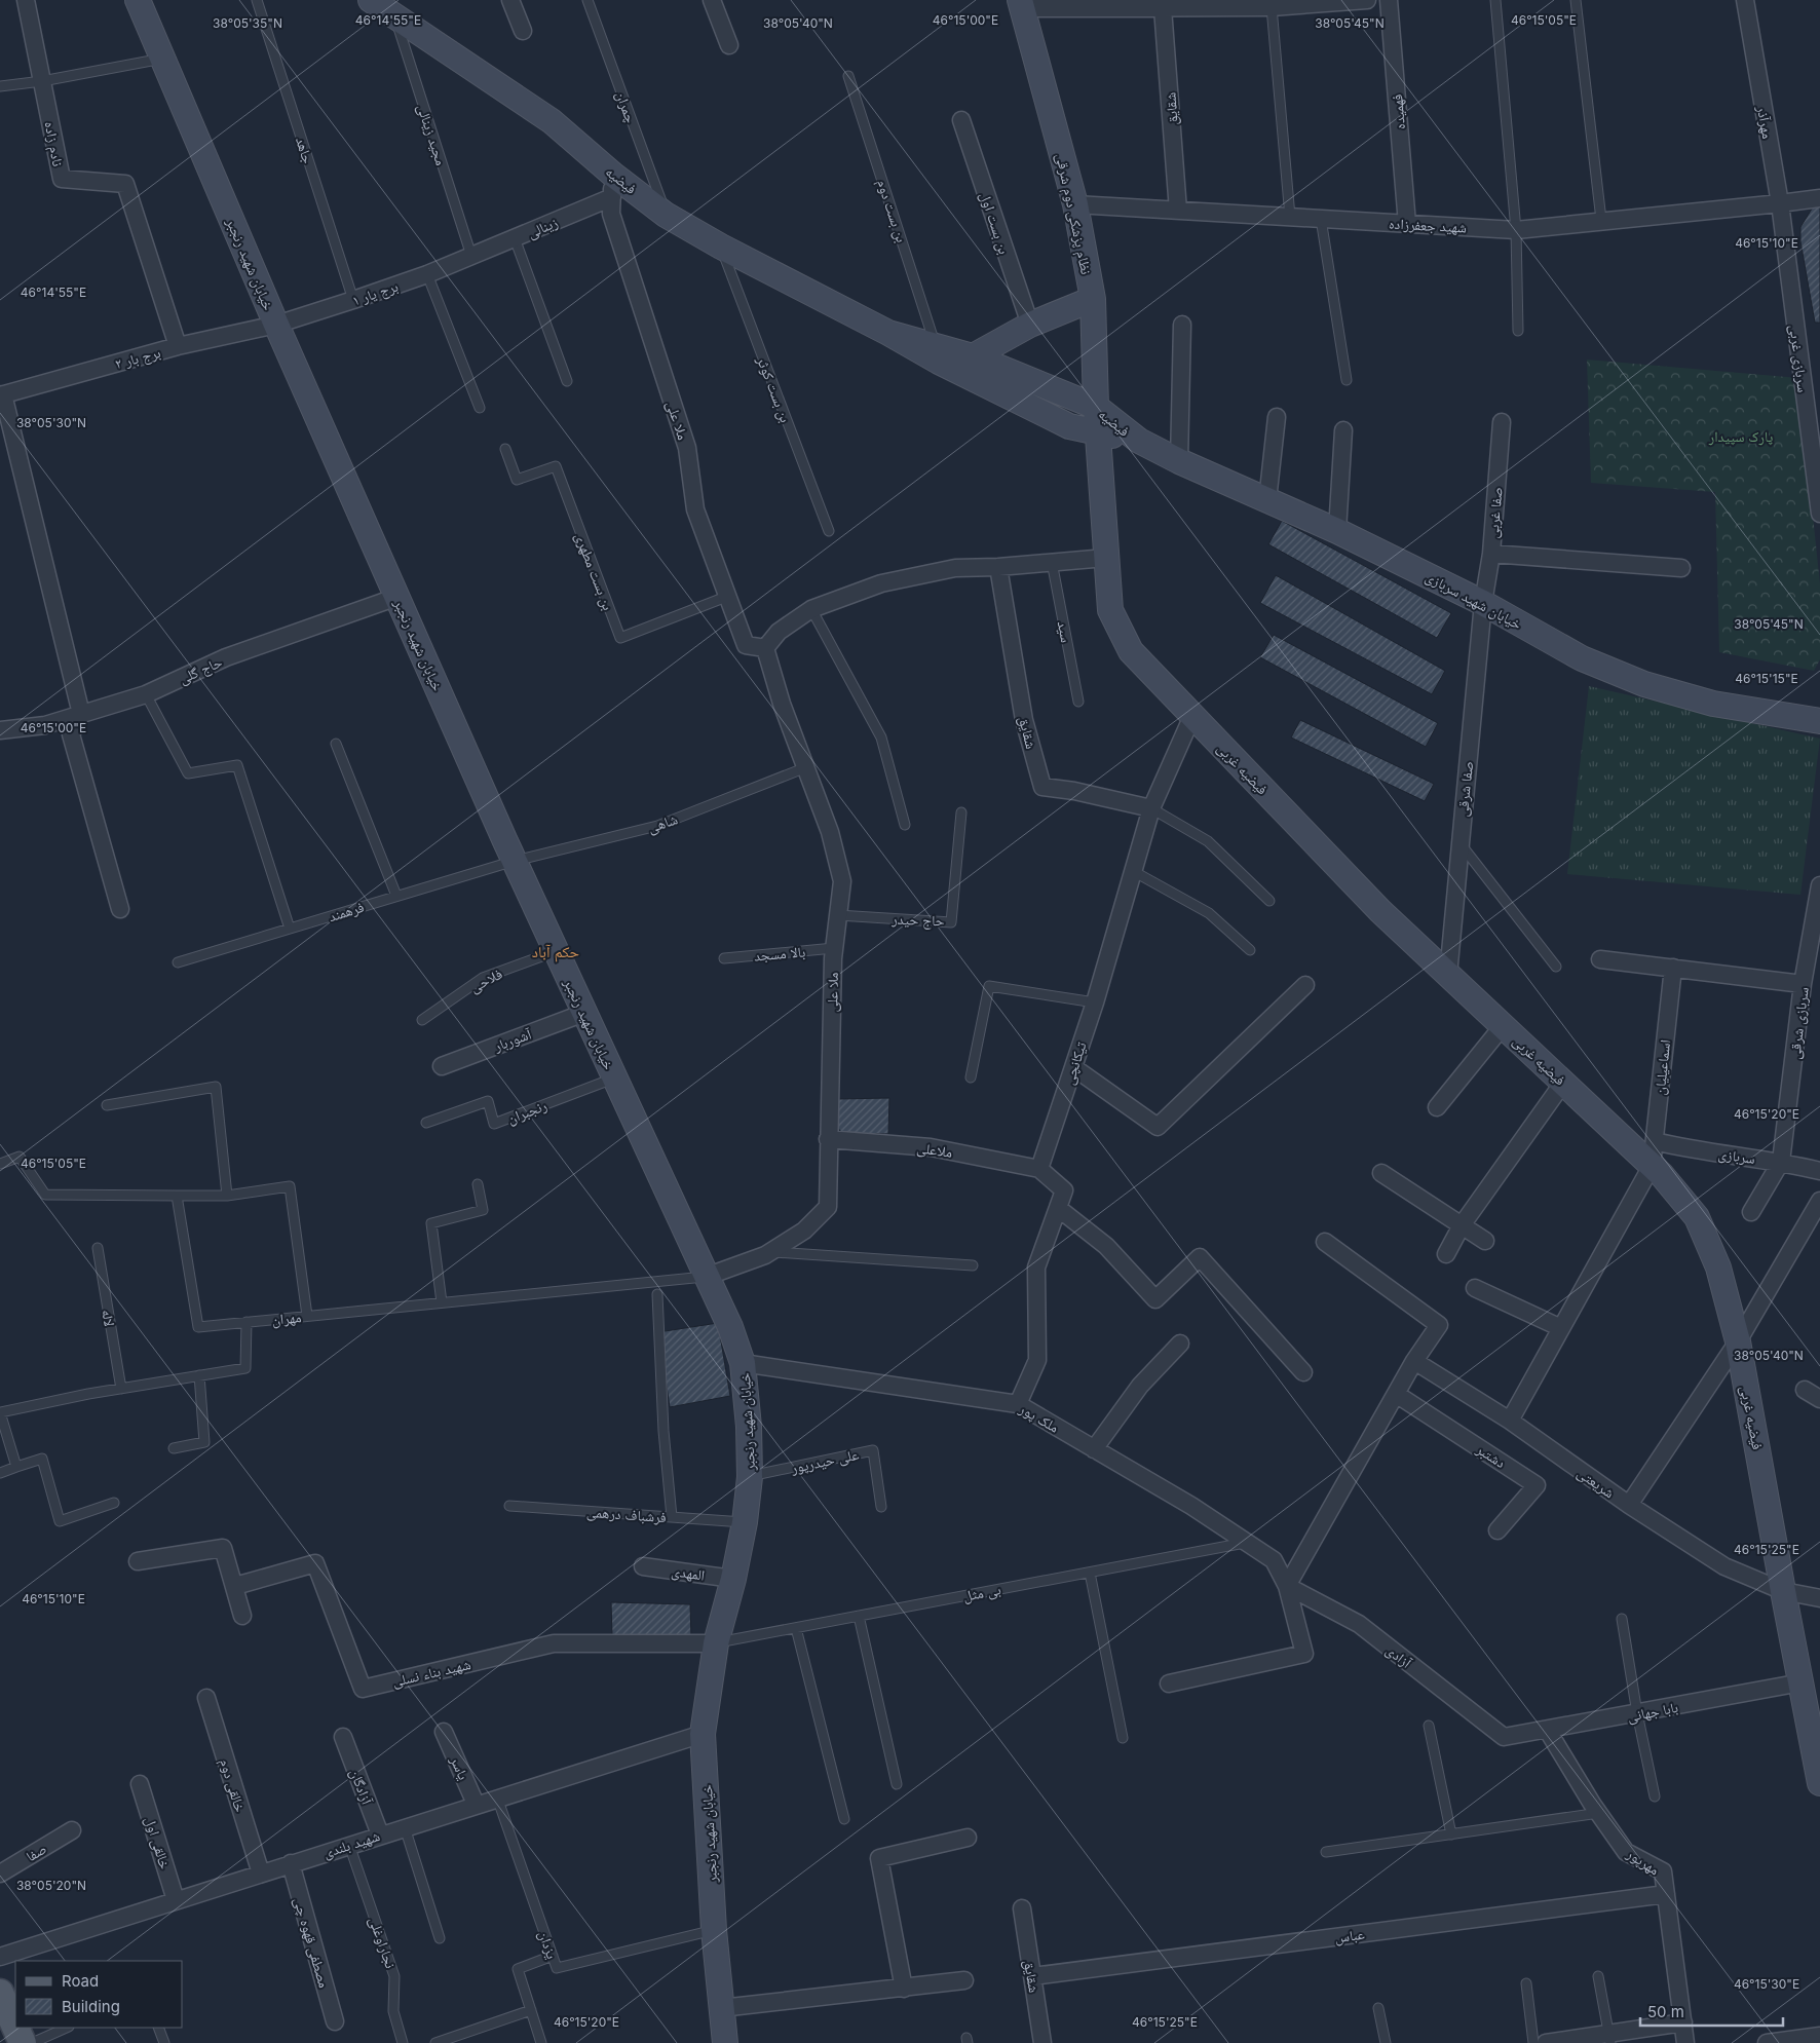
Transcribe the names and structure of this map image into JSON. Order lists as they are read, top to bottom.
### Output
{
  "streets": {
    "street": [
      "شقایق",
      "فهمیده",
      "مهرآذر",
      "نادم زاده",
      "فیضیه",
      "نظام پزشکی دوم شرقی",
      "بن بست اول",
      "شهید جعفرزاده",
      "زینالی",
      "خیابان شهید رنجبر",
      "برج یار ۱",
      "برج بار ۲",
      "سربازی غربی",
      "ملا علی",
      "صفا غربی",
      "خیابان شهید سربازی",
      "حاج گلی",
      "فیضیه غربی",
      "صفا شرقی",
      "سربازی شرقی",
      "آشوربار",
      "تیکانچی",
      "اسماعیلیان",
      "ملاعلی",
      "سربازی",
      "ملک پور",
      "دشتبر",
      "شریعتی",
      "المهدی",
      "آزادی",
      "شهید بناء نسلی",
      "بابا جهانی",
      "یاسر",
      "خالقی دوم",
      "آزادگان",
      "خالقی اول",
      "شهید بلندی",
      "صفا",
      "مهرپور",
      "عباس",
      "مصطفی قهوه چی"
    ],
    "lane": [
      "چمران",
      "مجید زینالی",
      "جاهد",
      "بن بست دوم",
      "بن بست کوثر",
      "بن بست مطهری",
      "سید",
      "شاهی",
      "فرهمند",
      "حاج حیدر",
      "بالا مسجد",
      "فلاحی",
      "رنجبران",
      "لاله",
      "مهران",
      "علی‌ حیدرپور",
      "فرشباف درهمی",
      "بی مثل",
      "نجاراوغلی",
      "یزدان"
    ]
  },
  "crossings": [
    ["چمران", "فیضیه"],
    ["شقایق", "شهید جعفرزاده"],
    ["شقایق", "تیکانچی"],
    ["شقایق", "عباس"],
    ["فهمیده", "شهید جعفرزاده"],
    ["مهرآذر", "شهید جعفرزاده"],
    ["مهرآذر", "سربازی غربی"],
    ["مجید زینالی", "فیضیه"],
    ["مجید زینالی", "زینالی"],
    ["مجید زینالی", "برج یار ۱"],
    ["نادم زاده", "برج بار ۲"],
    ["جاهد", "برج یار ۱"],
    ["فیضیه", "بن بست دوم"],
    ["فیضیه", "نظام پزشکی دوم شرقی"],
    ["فیضیه", "زینالی"],
    ["فیضیه", "بن بست کوثر"],
    ["فیضیه", "ملا علی"],
    ["فیضیه", "خیابان شهید سربازی"],
    ["فیضیه", "فیضیه غربی"],
    ["نظام پزشکی دوم شرقی", "شهید جعفرزاده"],
    ["نظام پزشکی دوم شرقی", "فیضیه غربی"],
    ["شهید جعفرزاده", "سربازی غربی"],
    ["زینالی", "برج یار ۱"],
    ["زینالی", "ملا علی"],
    ["خیابان شهید رنجبر", "برج یار ۱"],
    ["خیابان شهید رنجبر", "برج بار ۲"],
    ["خیابان شهید رنجبر", "ملا علی"],
    ["خیابان شهید رنجبر", "حاج گلی"],
    ["خیابان شهید رنجبر", "شاهی"],
    ["خیابان شهید رنجبر", "فرهمند"],
    ["خیابان شهید رنجبر", "فلاحی"],
    ["خیابان شهید رنجبر", "آشوربار"],
    ["خیابان شهید رنجبر", "رنجبران"],
    ["خیابان شهید رنجبر", "مهران"],
    ["خیابان شهید رنجبر", "ملک پور"],
    ["خیابان شهید رنجبر", "علی‌ حیدرپور"],
    ["خیابان شهید رنجبر", "فرشباف درهمی"],
    ["خیابان شهید رنجبر", "المهدی"],
    ["خیابان شهید رنجبر", "بی مثل"],
    ["خیابان شهید رنجبر", "شهید بناء نسلی"],
    ["خیابان شهید رنجبر", "شهید بلندی"],
    ["خیابان شهید رنجبر", "یزدان"],
    ["برج یار ۱", "برج بار ۲"],
    ["ملا علی", "بن بست مطهری"],
    ["ملا علی", "شاهی"],
    ["ملا علی", "حاج حیدر"],
    ["ملا علی", "بالا مسجد"],
    ["ملا علی", "ملاعلی"],
    ["ملا علی", "مهران"],
    ["صفا غربی", "خیابان شهید سربازی"],
    ["صفا غربی", "صفا شرقی"],
    ["خیابان شهید سربازی", "صفا شرقی"],
    ["فیضیه غربی", "صفا شرقی"],
    ["فیضیه غربی", "تیکانچی"],
    ["فیضیه غربی", "اسماعیلیان"],
    ["فیضیه غربی", "شریعتی"],
    ["فیضیه غربی", "بابا جهانی"],
    ["شاهی", "فرهمند"],
    ["سربازی شرقی", "سربازی"],
    ["تیکانچی", "ملاعلی"],
    ["اسماعیلیان", "سربازی"],
    ["ملک پور", "بی مثل"],
    ["ملک پور", "آزادی"],
    ["بی مثل", "شهید بناء نسلی"],
    ["آزادی", "بابا جهانی"],
    ["بابا جهانی", "مهرپور"],
    ["یاسر", "شهید بلندی"],
    ["خالقی دوم", "شهید بلندی"],
    ["آزادگان", "شهید بلندی"],
    ["خالقی اول", "شهید بلندی"],
    ["شهید بلندی", "مصطفی قهوه چی"],
    ["شهید بلندی", "نجاراوغلی"],
    ["شهید بلندی", "یزدان"],
    ["مهرپور", "عباس"]
  ],
  "districts": ["حکم آباد"],
  "parks": ["پارک سپیدار"],
  "legend": ["Road", "Building"],
  "scale_bar": "50 m",
  "coordinates": [
    "46°15'00\"E",
    "46°15'05\"E",
    "46°14'55\"E",
    "38°05'35\"N",
    "38°05'40\"N",
    "38°05'45\"N",
    "46°15'10\"E",
    "38°05'30\"N",
    "46°15'15\"E",
    "46°15'20\"E",
    "46°15'25\"E",
    "38°05'20\"N",
    "46°15'30\"E"
  ]
}
